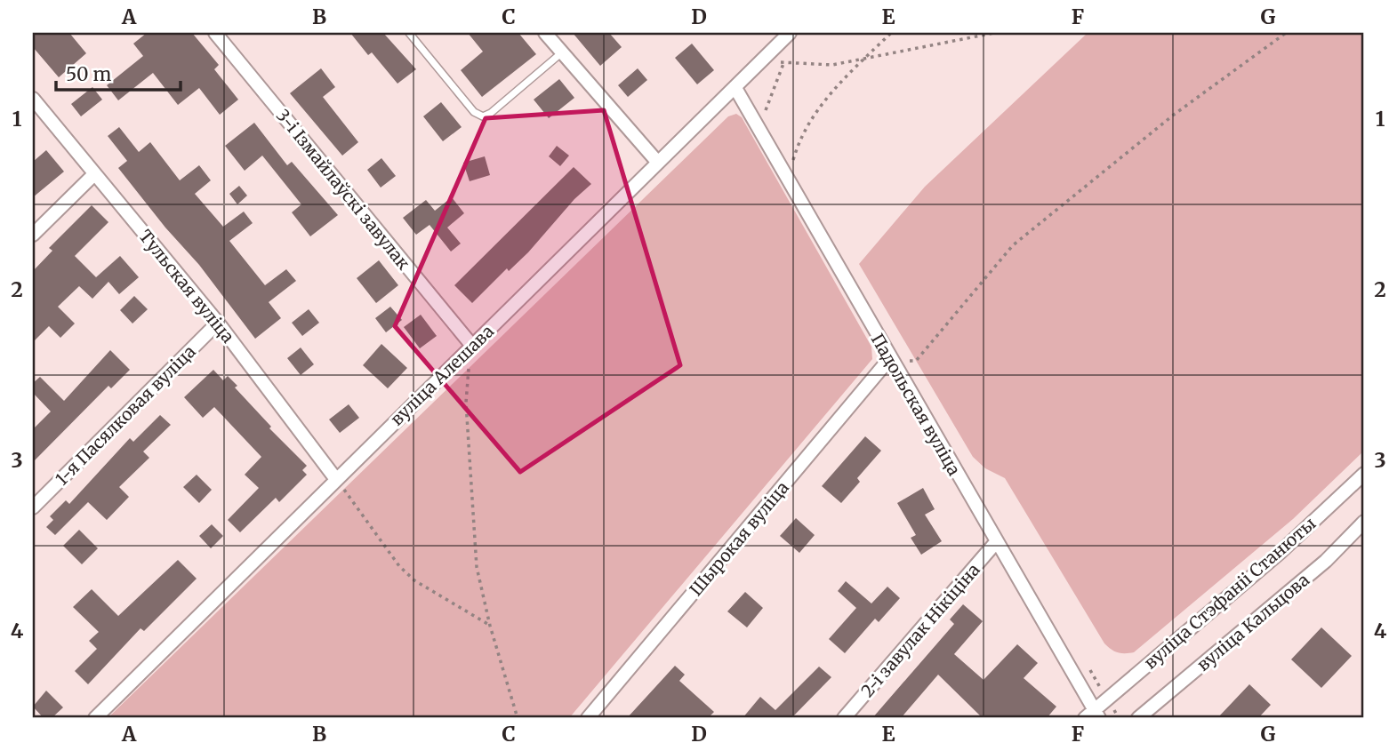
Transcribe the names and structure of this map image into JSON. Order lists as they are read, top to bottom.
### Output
{
  "streets": {
    "street": [
      "3-і Ізмайлаўскі завулак",
      "Тульская вуліца",
      "вуліца Алешава",
      "Падольская вуліца",
      "1-я Пасялковая вуліца",
      "Шырокая вуліца",
      "вуліца Стэфаніі Станюты",
      "вуліца Кальцова",
      "2-і завулак Нікіціна"
    ]
  },
  "crossings": [
    ["3-і Ізмайлаўскі завулак", "вуліца Алешава"],
    ["Тульская вуліца", "вуліца Алешава"],
    ["Тульская вуліца", "1-я Пасялковая вуліца"],
    ["вуліца Алешава", "Падольская вуліца"],
    ["Падольская вуліца", "Шырокая вуліца"],
    ["Падольская вуліца", "вуліца Стэфаніі Станюты"],
    ["Падольская вуліца", "2-і завулак Нікіціна"]
  ],
  "scale_bar": "50 m",
  "grid": {
    "columns": [
      "A",
      "B",
      "C",
      "D",
      "E",
      "F",
      "G"
    ],
    "rows": [
      "1",
      "2",
      "3",
      "4"
    ]
  }
}
